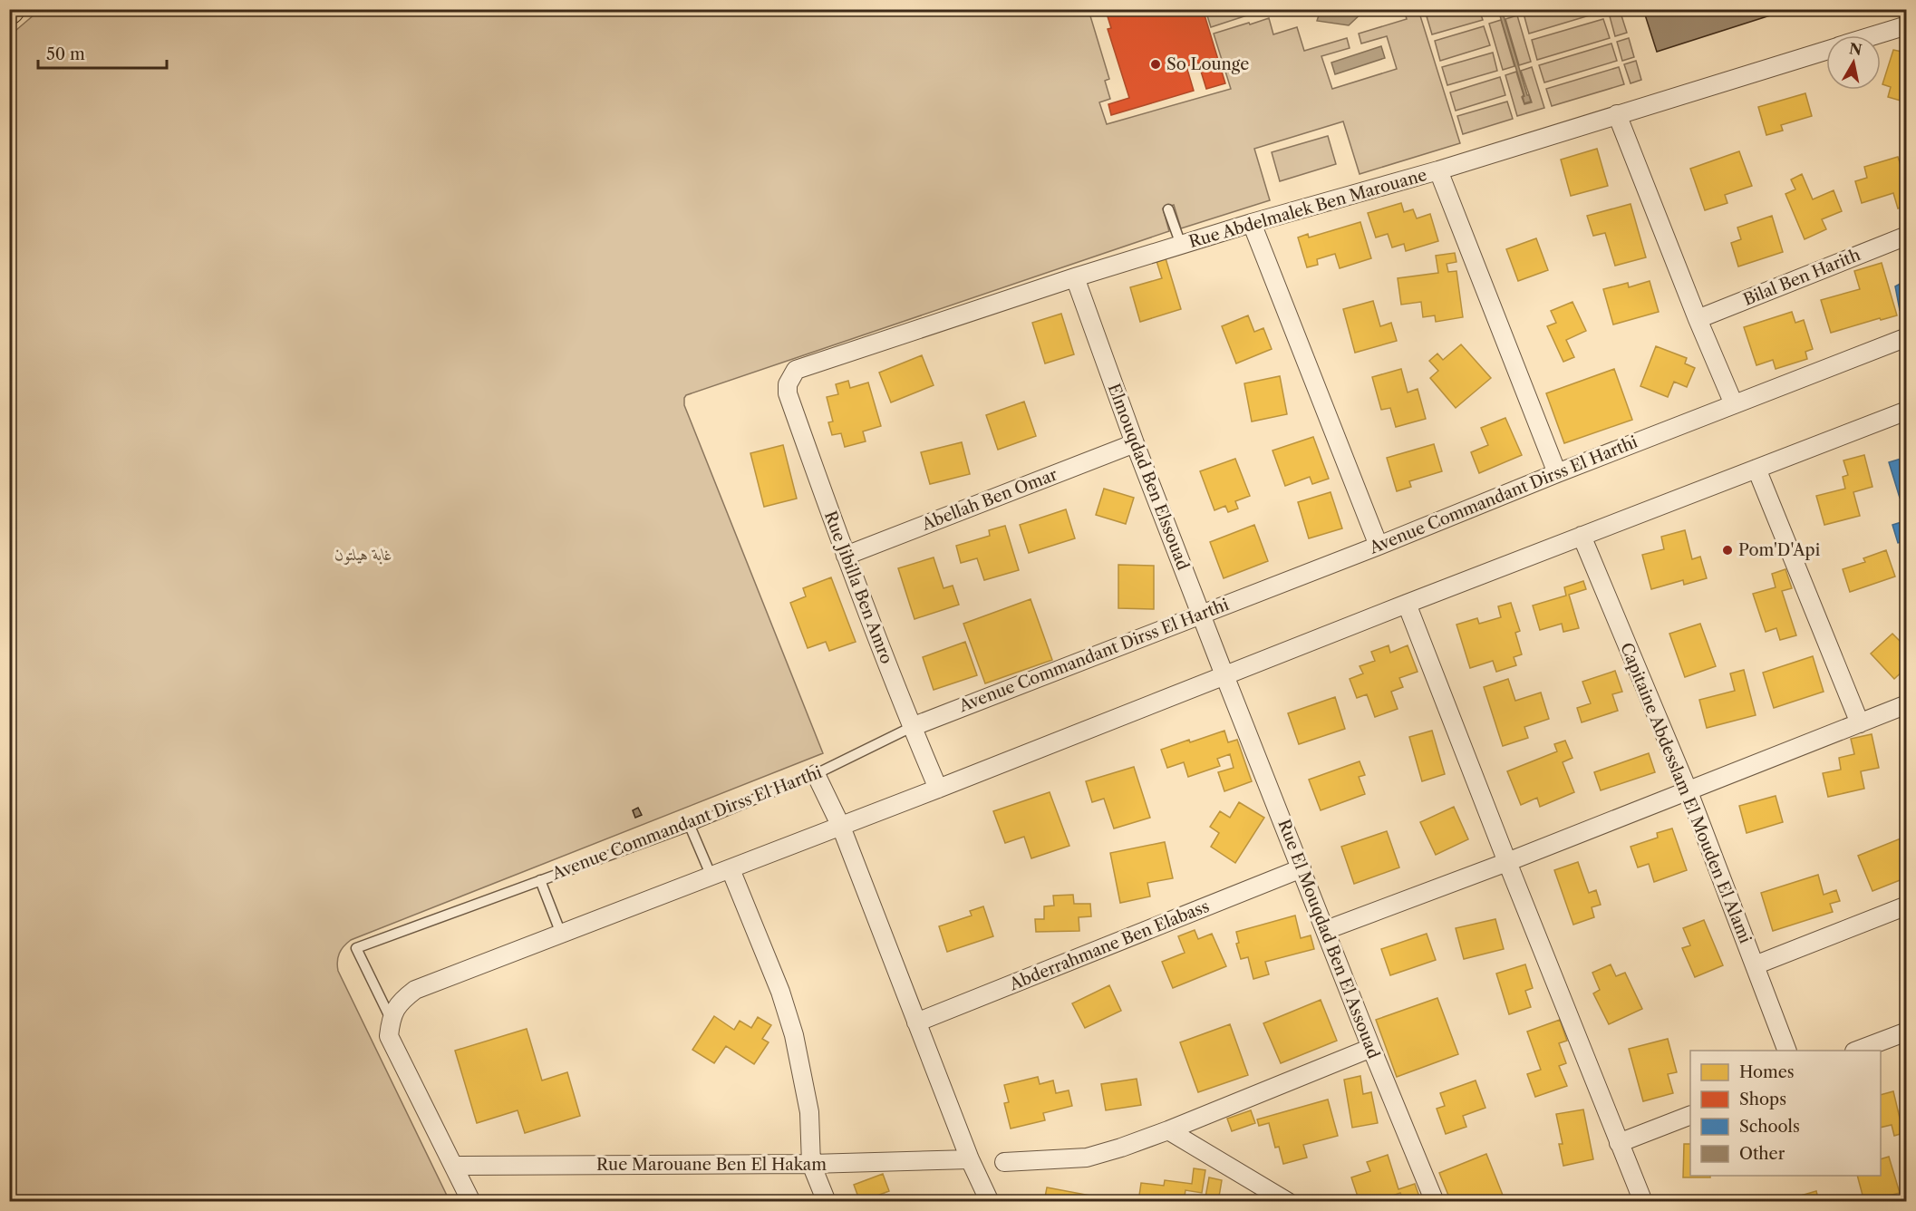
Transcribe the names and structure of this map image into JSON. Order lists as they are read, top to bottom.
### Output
{
  "streets": {
    "street": [
      "Rue Abdelmalek Ben Marouane",
      "Bilal Ben Harith",
      "Elmouqdad Ben Elssouad",
      "Avenue Commandant Dirss El Harthi",
      "Abellah Ben Omar",
      "Rue Jibilla Ben Amro",
      "Capitaine Abdesslam El Mouden El Alami",
      "Rue El Mouqdad Ben El Assouad",
      "Abderrahmane Ben Elabass",
      "Rue Marouane Ben El Hakam"
    ]
  },
  "crossings": [
    ["Rue Abdelmalek Ben Marouane", "Elmouqdad Ben Elssouad"],
    ["Rue Abdelmalek Ben Marouane", "Rue Jibilla Ben Amro"],
    ["Elmouqdad Ben Elssouad", "Avenue Commandant Dirss El Harthi"],
    ["Elmouqdad Ben Elssouad", "Abellah Ben Omar"],
    ["Elmouqdad Ben Elssouad", "Rue El Mouqdad Ben El Assouad"],
    ["Avenue Commandant Dirss El Harthi", "Rue Jibilla Ben Amro"],
    ["Abellah Ben Omar", "Rue Jibilla Ben Amro"],
    ["Rue El Mouqdad Ben El Assouad", "Abderrahmane Ben Elabass"]
  ],
  "parks": ["غابة هيلتون"],
  "places": ["So Lounge", "Pom'D'Api"],
  "legend": [
    "Homes",
    "Shops",
    "Schools",
    "Other"
  ],
  "scale_bar": "50 m",
  "north": "top"
}
